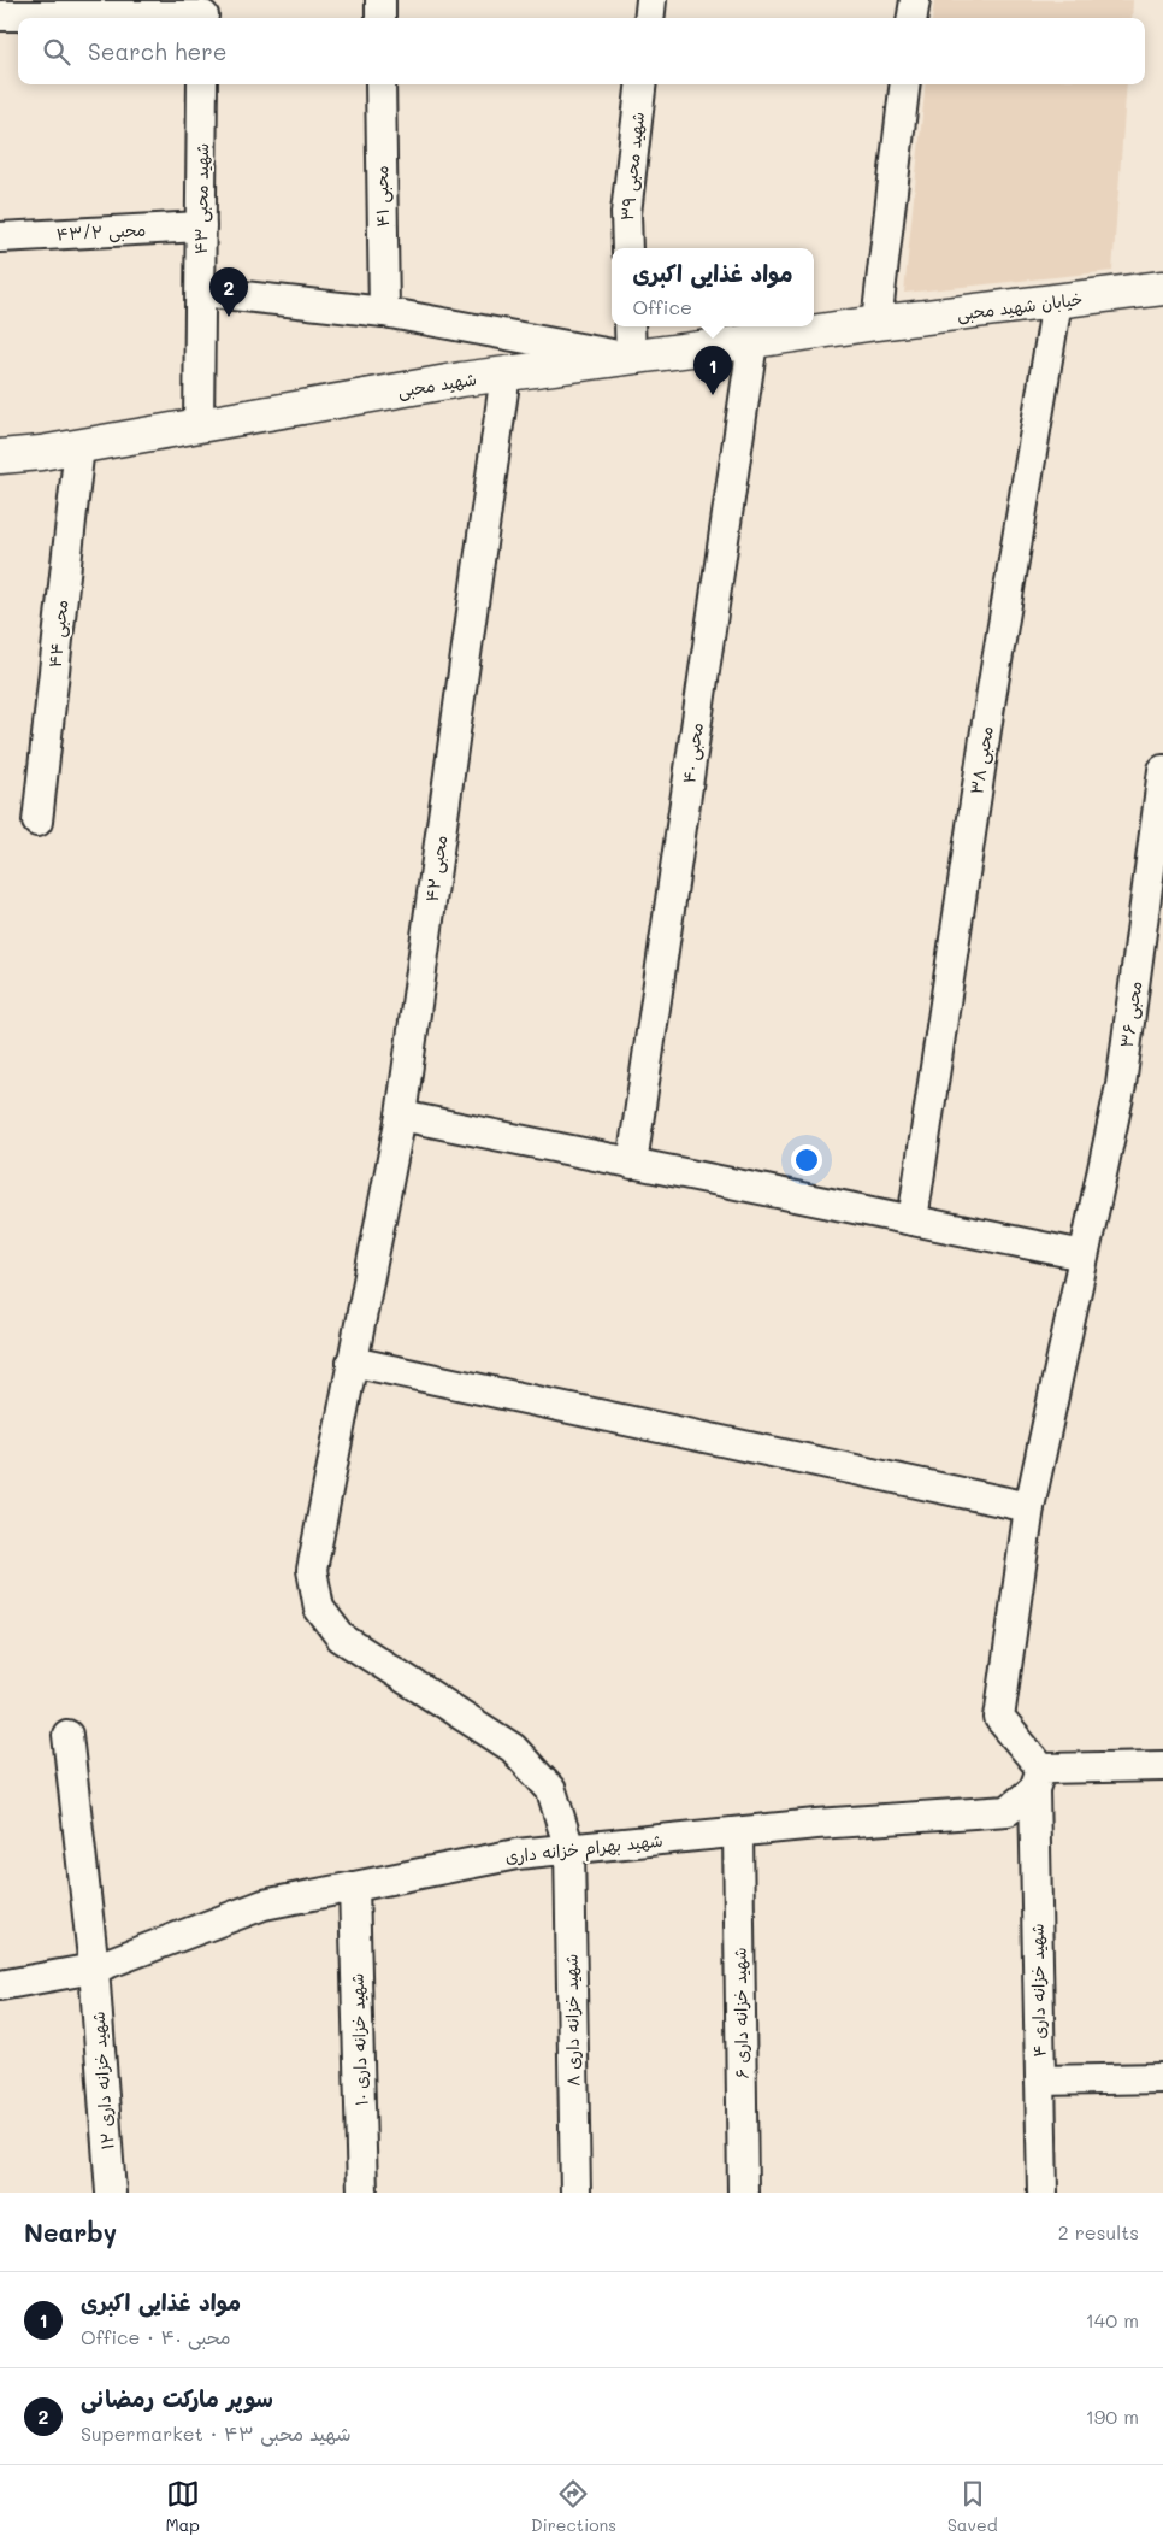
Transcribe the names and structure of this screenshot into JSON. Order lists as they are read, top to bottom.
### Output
{
  "streets": {
    "street": [
      "شهید محبی ۳۹",
      "محبی ۴۱",
      "شهید محبی ۴۳",
      "محبی ۴۳/۲",
      "خیابان شهید محبی",
      "شهید محبی",
      "محبی ۴۴",
      "محبی ۴۰",
      "محبی ۳۸",
      "محبی ۴۲",
      "محبی ۳۶",
      "شهید بهرام خزانه داری",
      "شهید خزانه داری ۴",
      "شهید خزانه داری ۶",
      "شهید خزانه داری ۸",
      "شهید خزانه داری ۱۰",
      "شهید خزانه داری ۱۲"
    ]
  },
  "crossings": [
    ["شهید محبی ۴۳", "محبی ۴۳/۲"],
    ["شهید محبی ۴۳", "شهید محبی"],
    ["خیابان شهید محبی", "شهید محبی"],
    ["خیابان شهید محبی", "محبی ۳۸"],
    ["شهید محبی", "محبی ۴۴"],
    ["شهید محبی", "محبی ۴۰"],
    ["شهید محبی", "محبی ۴۲"],
    ["محبی ۴۲", "شهید خزانه داری ۸"],
    ["محبی ۳۶", "شهید بهرام خزانه داری"],
    ["محبی ۳۶", "شهید خزانه داری ۴"],
    ["شهید بهرام خزانه داری", "شهید خزانه داری ۴"],
    ["شهید بهرام خزانه داری", "شهید خزانه داری ۶"],
    ["شهید بهرام خزانه داری", "شهید خزانه داری ۸"],
    ["شهید بهرام خزانه داری", "شهید خزانه داری ۱۰"],
    ["شهید بهرام خزانه داری", "شهید خزانه داری ۱۲"]
  ],
  "page": {
    "search": "Search here",
    "popup": ["مواد غذایی اکبری", "Office"],
    "pins": ["2", "1"],
    "heading": ["Nearby", "2 results"],
    "list": [
      {
        "mark": "1",
        "name": "مواد غذایی اکبری",
        "note": "Office · محبی ۴۰",
        "value": "140 m"
      },
      {
        "mark": "2",
        "name": "سوپر مارکت رمضانی",
        "note": "Supermarket · شهید محبی ۴۳",
        "value": "190 m"
      }
    ],
    "nav": ["Map", "Directions", "Saved"]
  }
}
